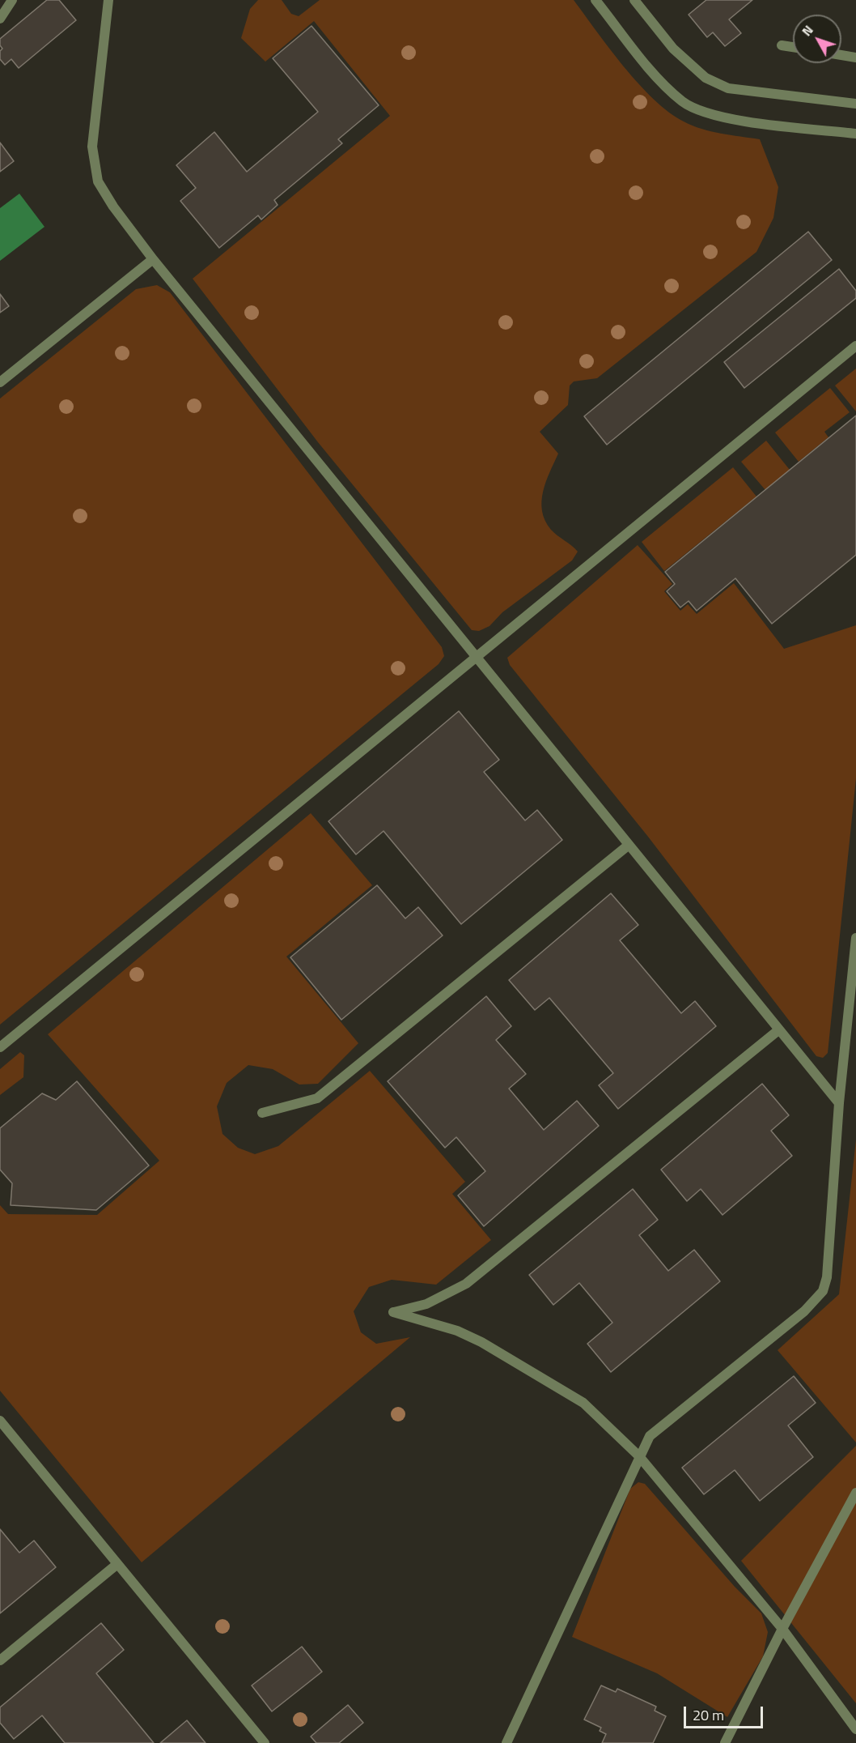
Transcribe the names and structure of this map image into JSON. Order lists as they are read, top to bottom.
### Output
{
  "scale_bar": "20 m",
  "north": "top left"
}
